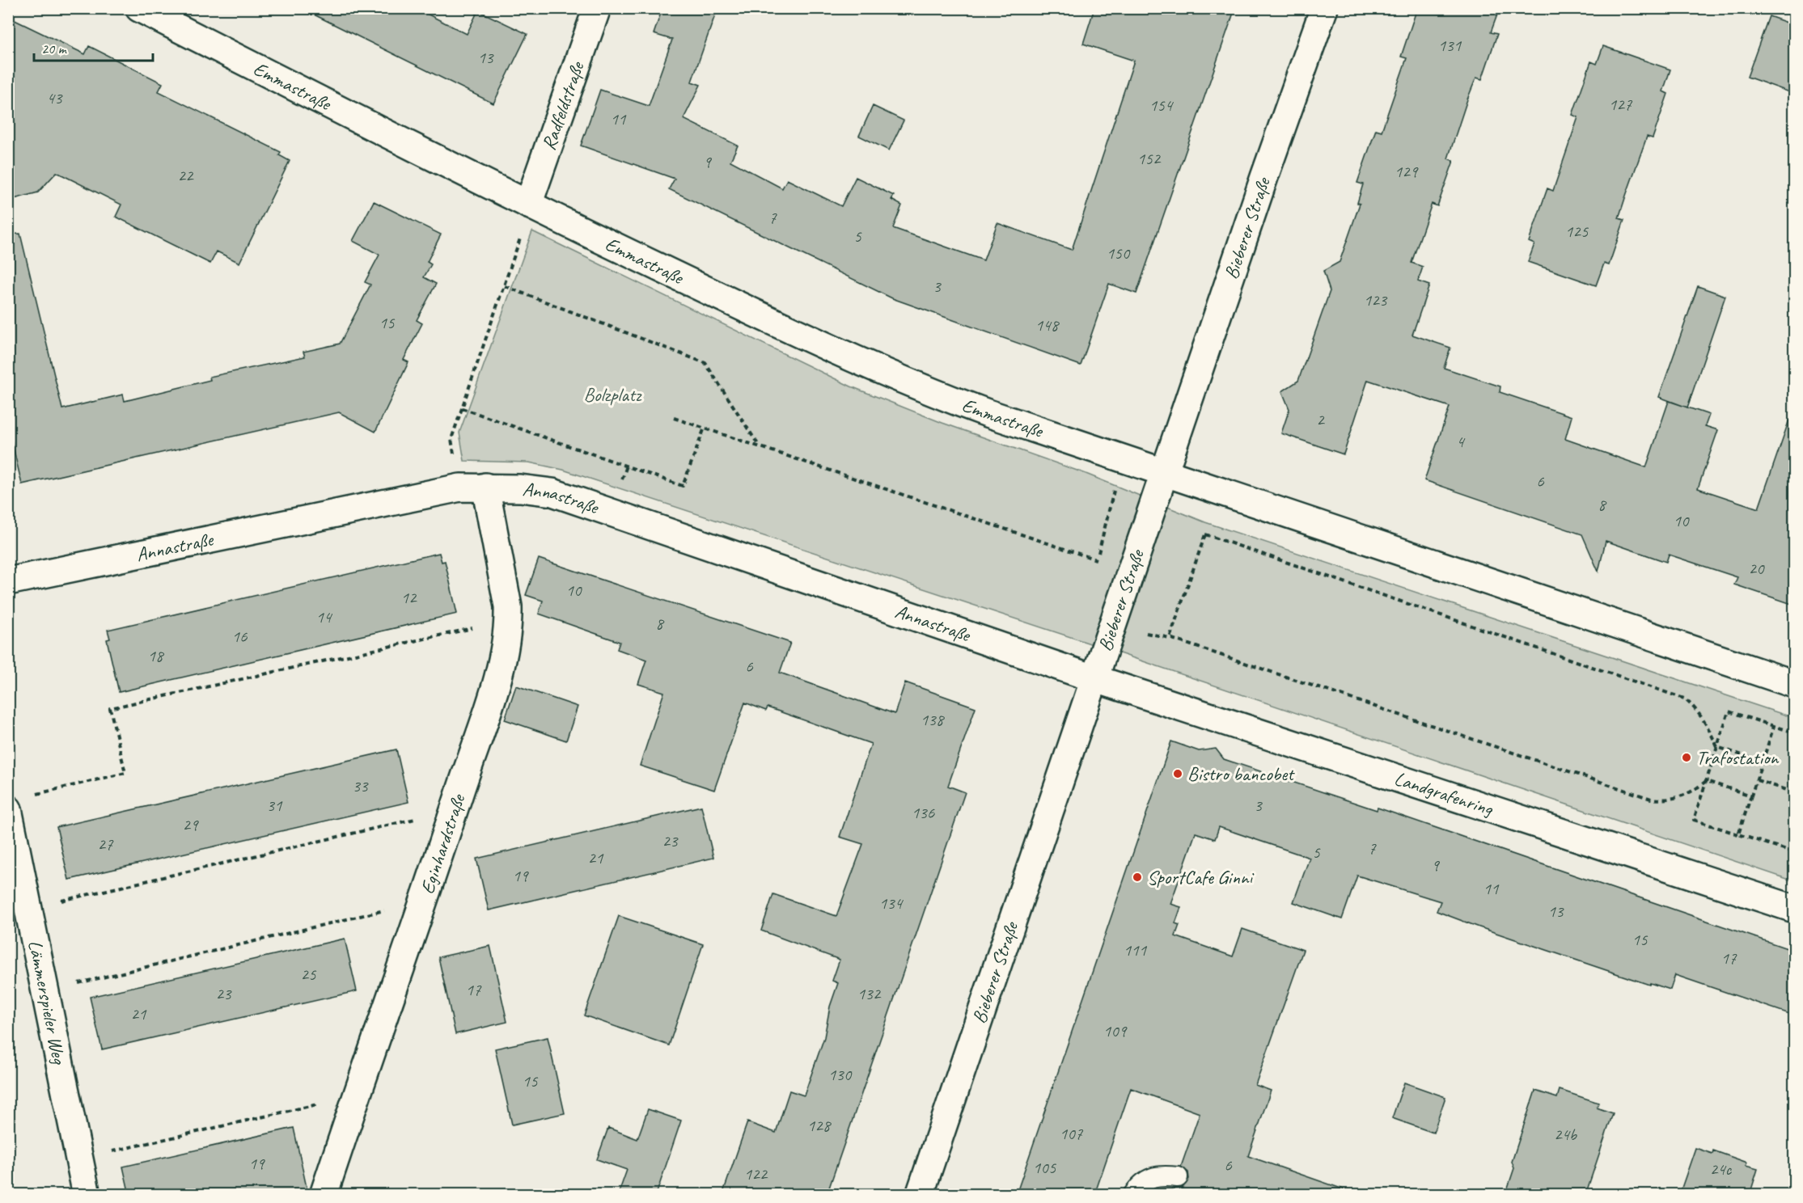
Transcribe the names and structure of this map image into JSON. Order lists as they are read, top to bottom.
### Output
{
  "streets": {
    "street": [
      "Emmastraße",
      "Radfeldstraße",
      "Bieberer Straße",
      "Annastraße",
      "Landgrafenring",
      "Eginhardstraße",
      "Lämmerspieler Weg"
    ]
  },
  "crossings": [
    ["Emmastraße", "Radfeldstraße"],
    ["Emmastraße", "Bieberer Straße"],
    ["Bieberer Straße", "Annastraße"],
    ["Bieberer Straße", "Landgrafenring"],
    ["Annastraße", "Landgrafenring"],
    ["Annastraße", "Eginhardstraße"]
  ],
  "parks": ["Bolzplatz"],
  "places": ["Trafostation", "Bistro bancobet", "SportCafe Ginni"],
  "house_numbers": [
    "131",
    "13",
    "43",
    "127",
    "154",
    "11",
    "152",
    "9",
    "129",
    "22",
    "7",
    "125",
    "5",
    "150",
    "3",
    "123",
    "15",
    "148",
    "2",
    "4",
    "6",
    "8",
    "10",
    "20",
    "10",
    "12",
    "14",
    "8",
    "16",
    "18",
    "6",
    "138",
    "33",
    "31",
    "3",
    "136",
    "29",
    "23",
    "27",
    "7",
    "5",
    "21",
    "9",
    "19",
    "11",
    "134",
    "13",
    "15",
    "111",
    "17",
    "25",
    "17",
    "23",
    "132",
    "21",
    "109",
    "130",
    "15",
    "128",
    "107",
    "24b",
    "19",
    "6",
    "105",
    "24c",
    "122"
  ],
  "scale_bar": "20 m"
}
